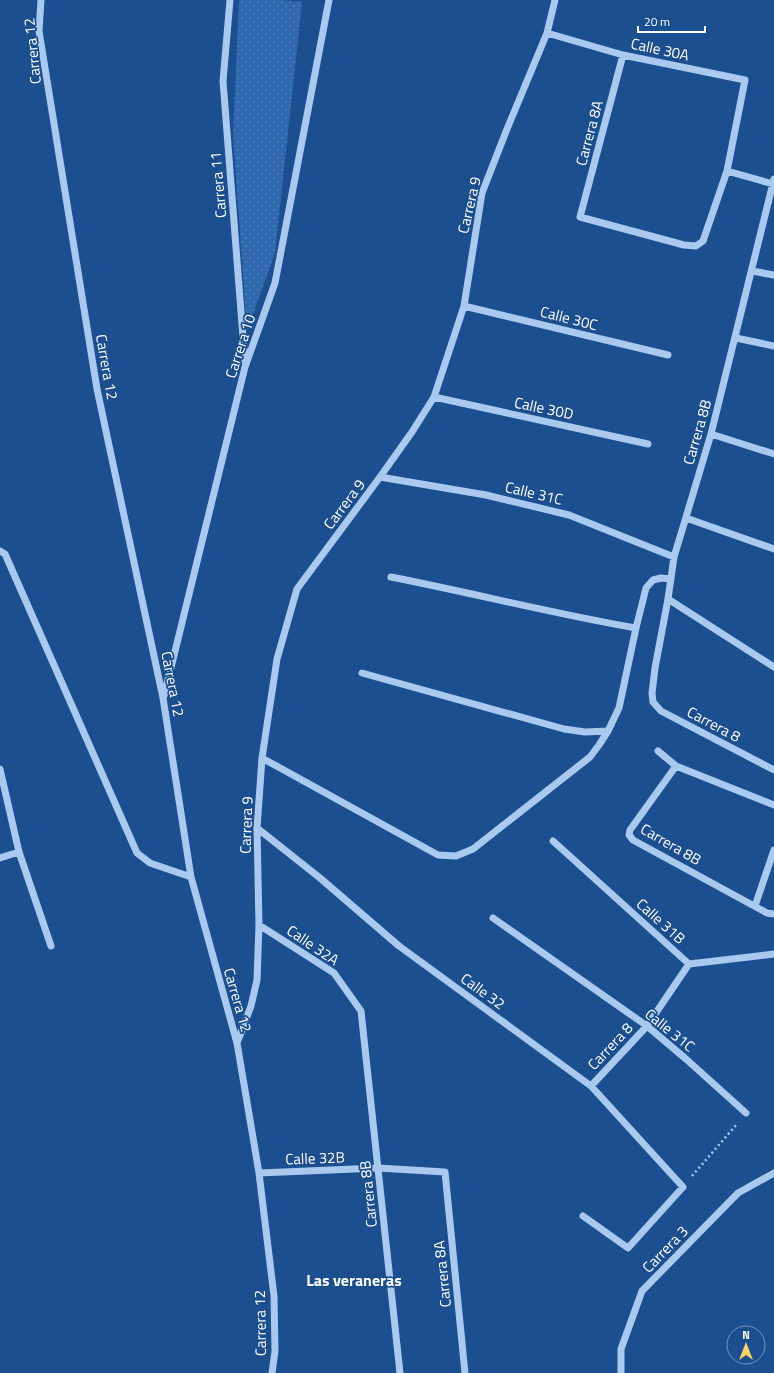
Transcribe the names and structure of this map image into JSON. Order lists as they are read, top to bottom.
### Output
{
  "streets": {
    "street": [
      "Calle 30A",
      "Carrera 12",
      "Carrera 8A",
      "Carrera 11",
      "Carrera 9",
      "Calle 30C",
      "Carrera 10",
      "Calle 30D",
      "Carrera 8B",
      "Calle 31C",
      "Carrera 8",
      "Calle 31B",
      "Calle 32A",
      "Calle 32",
      "Calle 32B",
      "Carrera 3"
    ]
  },
  "crossings": [
    ["Calle 30A", "Carrera 8A"],
    ["Calle 30A", "Carrera 9"],
    ["Carrera 12", "Carrera 9"],
    ["Carrera 12", "Carrera 10"],
    ["Carrera 12", "Calle 32B"],
    ["Carrera 8A", "Calle 32B"],
    ["Carrera 11", "Carrera 10"],
    ["Carrera 9", "Calle 30C"],
    ["Carrera 9", "Calle 30D"],
    ["Carrera 9", "Calle 31C"],
    ["Carrera 9", "Calle 32A"],
    ["Carrera 9", "Calle 32"],
    ["Carrera 8B", "Calle 31C"],
    ["Carrera 8B", "Carrera 8"],
    ["Carrera 8B", "Calle 32A"],
    ["Carrera 8B", "Calle 32B"],
    ["Calle 31C", "Carrera 8"],
    ["Carrera 8", "Calle 31B"],
    ["Carrera 8", "Calle 32"]
  ],
  "districts": ["Las veraneras"],
  "scale_bar": "20 m",
  "north": "top"
}
